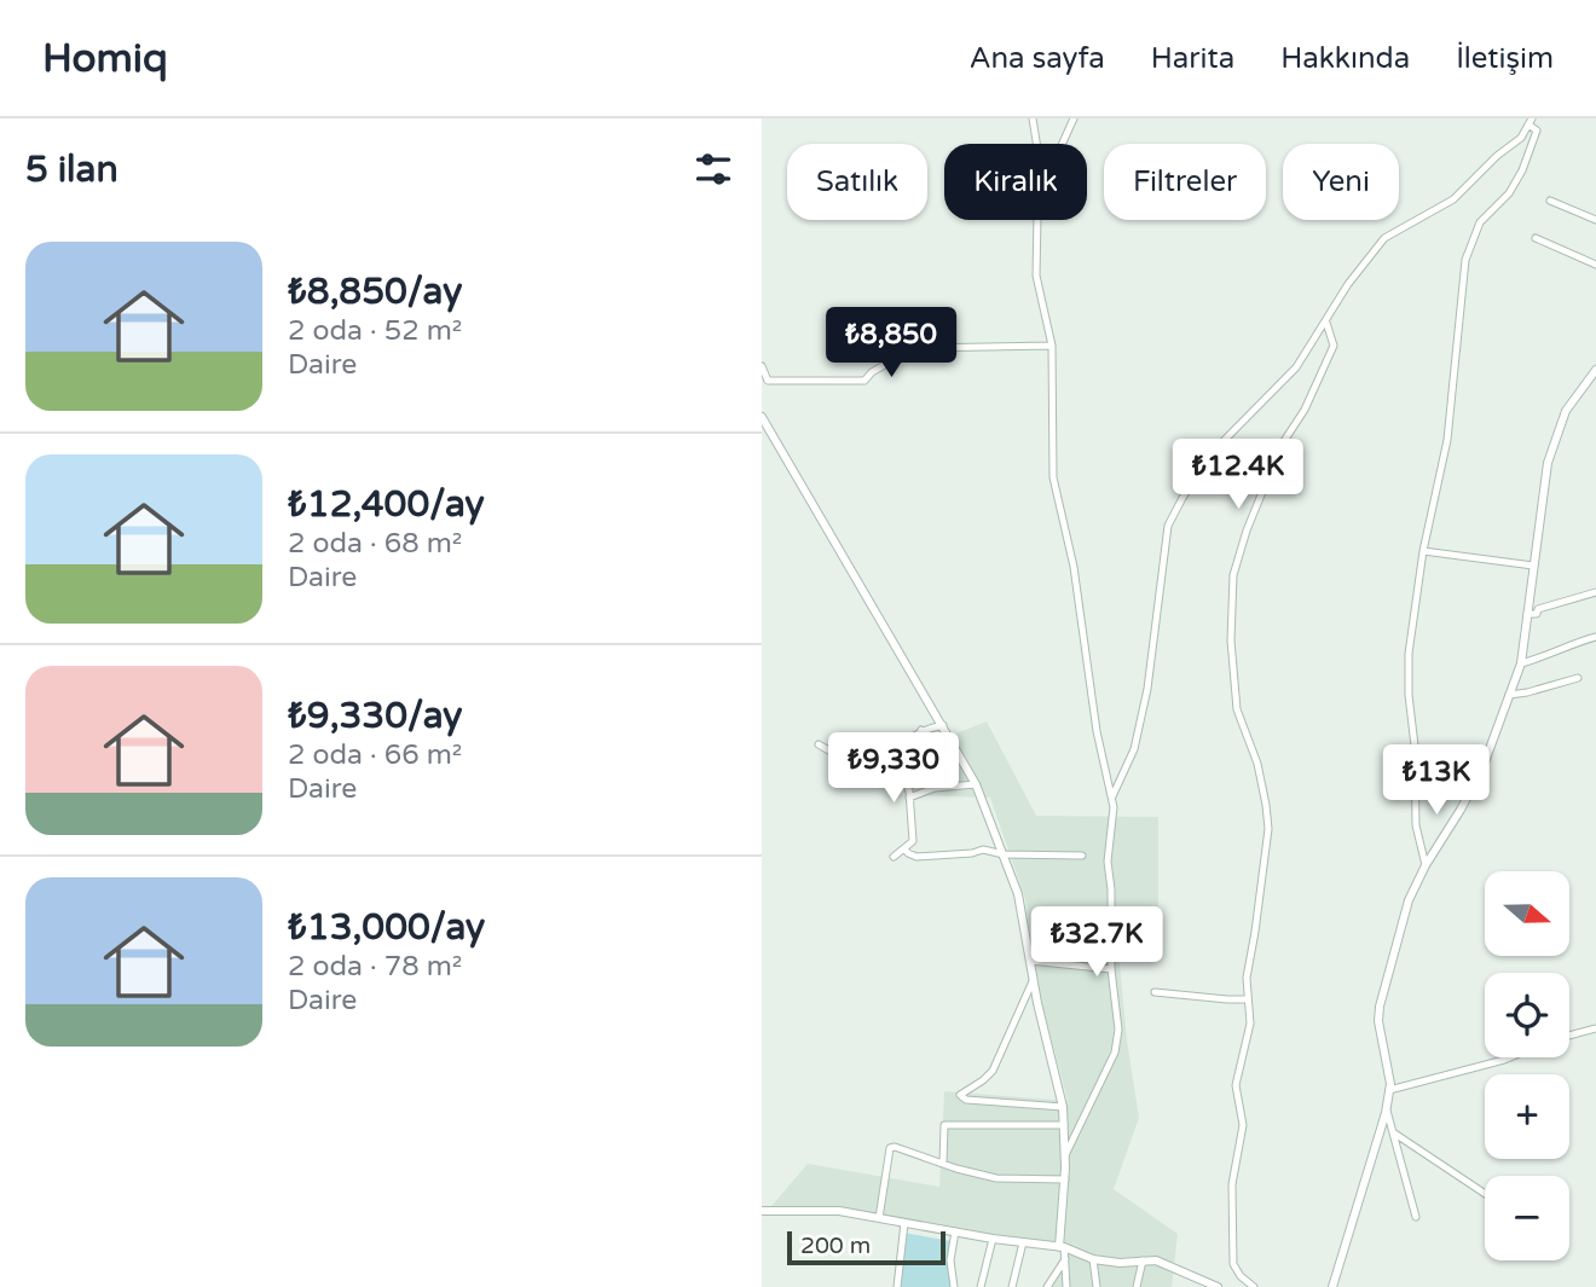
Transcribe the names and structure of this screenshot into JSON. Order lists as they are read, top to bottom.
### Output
{
  "scale_bar": "200 m",
  "north": "right",
  "page": {
    "header": "Homiq",
    "nav": [
      "Ana sayfa",
      "Harita",
      "Hakkında",
      "İletişim"
    ],
    "heading": "5 ilan",
    "chip": [
      "Satılık",
      "Kiralık",
      "Filtreler",
      "Yeni"
    ],
    "list": [
      {
        "name": "₺8,850/ay",
        "note": "2 oda · 52 m² · Daire"
      },
      {
        "name": "₺12,400/ay",
        "note": "2 oda · 68 m² · Daire"
      },
      {
        "name": "₺9,330/ay",
        "note": "2 oda · 66 m² · Daire"
      },
      {
        "name": "₺13,000/ay",
        "note": "2 oda · 78 m² · Daire"
      }
    ],
    "price": [
      "₺8,850",
      "₺12.4K",
      "₺9,330",
      "₺13K",
      "₺32.7K"
    ],
    "map_buttons": ["+", "−"],
    "scale": "200 m"
  }
}
